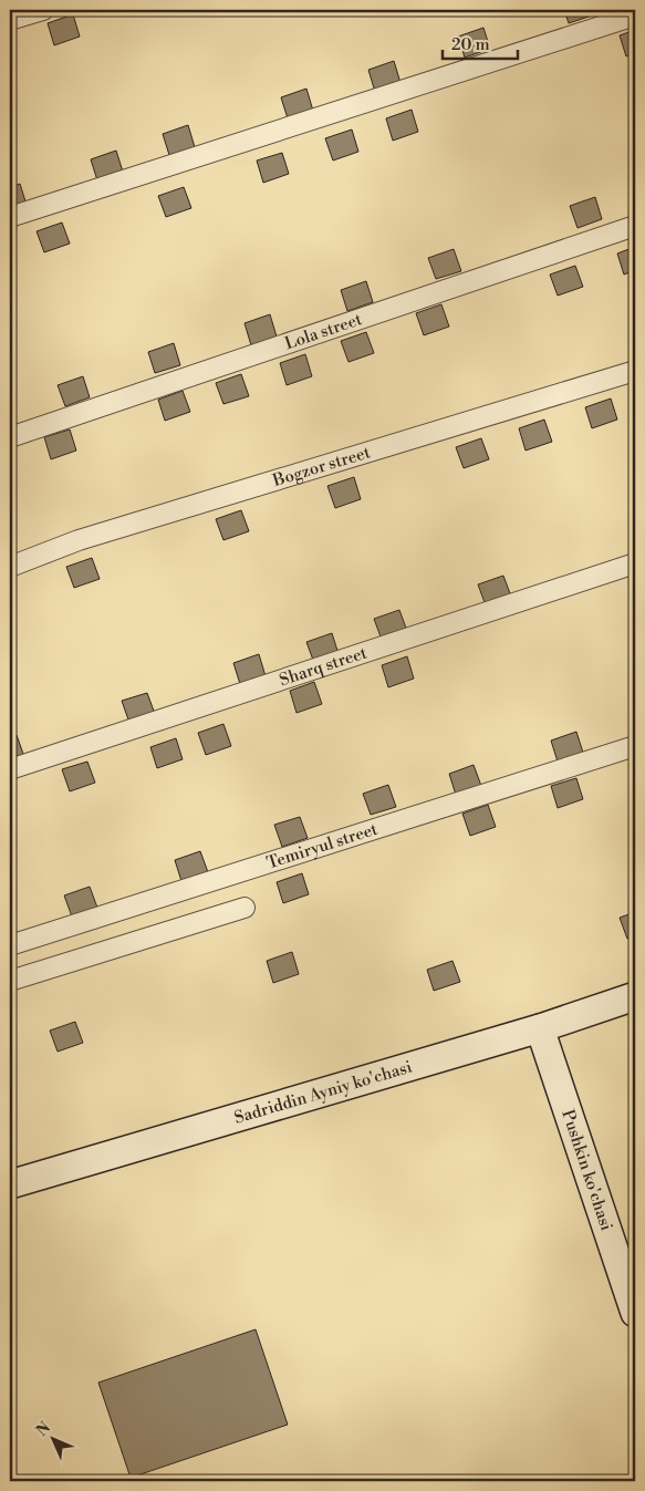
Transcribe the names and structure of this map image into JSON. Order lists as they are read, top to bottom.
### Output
{
  "streets": {
    "street": [
      "Lola street",
      "Bogzor street",
      "Sharq street",
      "Temiryul street",
      "Sadriddin Ayniy ko'chasi",
      "Pushkin ko'chasi"
    ]
  },
  "crossings": [
    ["Sadriddin Ayniy ko'chasi", "Pushkin ko'chasi"]
  ],
  "scale_bar": "20 m",
  "north": "top left"
}
